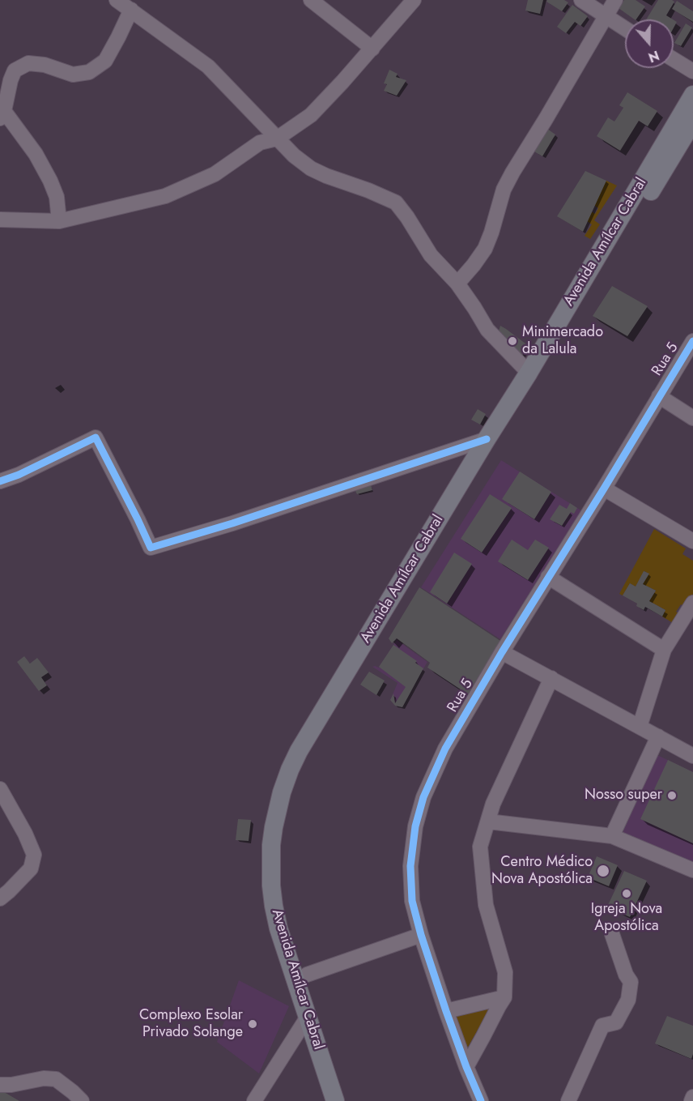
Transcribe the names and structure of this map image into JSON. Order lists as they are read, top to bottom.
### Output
{
  "streets": {
    "main road": ["Avenida Amílcar Cabral"],
    "street": ["Rua 5"]
  },
  "places": [
    "Minimercado da Lalula",
    "Nosso super",
    "Centro Médico Nova Apostólica",
    "Igreja Nova Apostólica",
    "Complexo Esolar Privado Solange"
  ],
  "north": "bottom"
}
